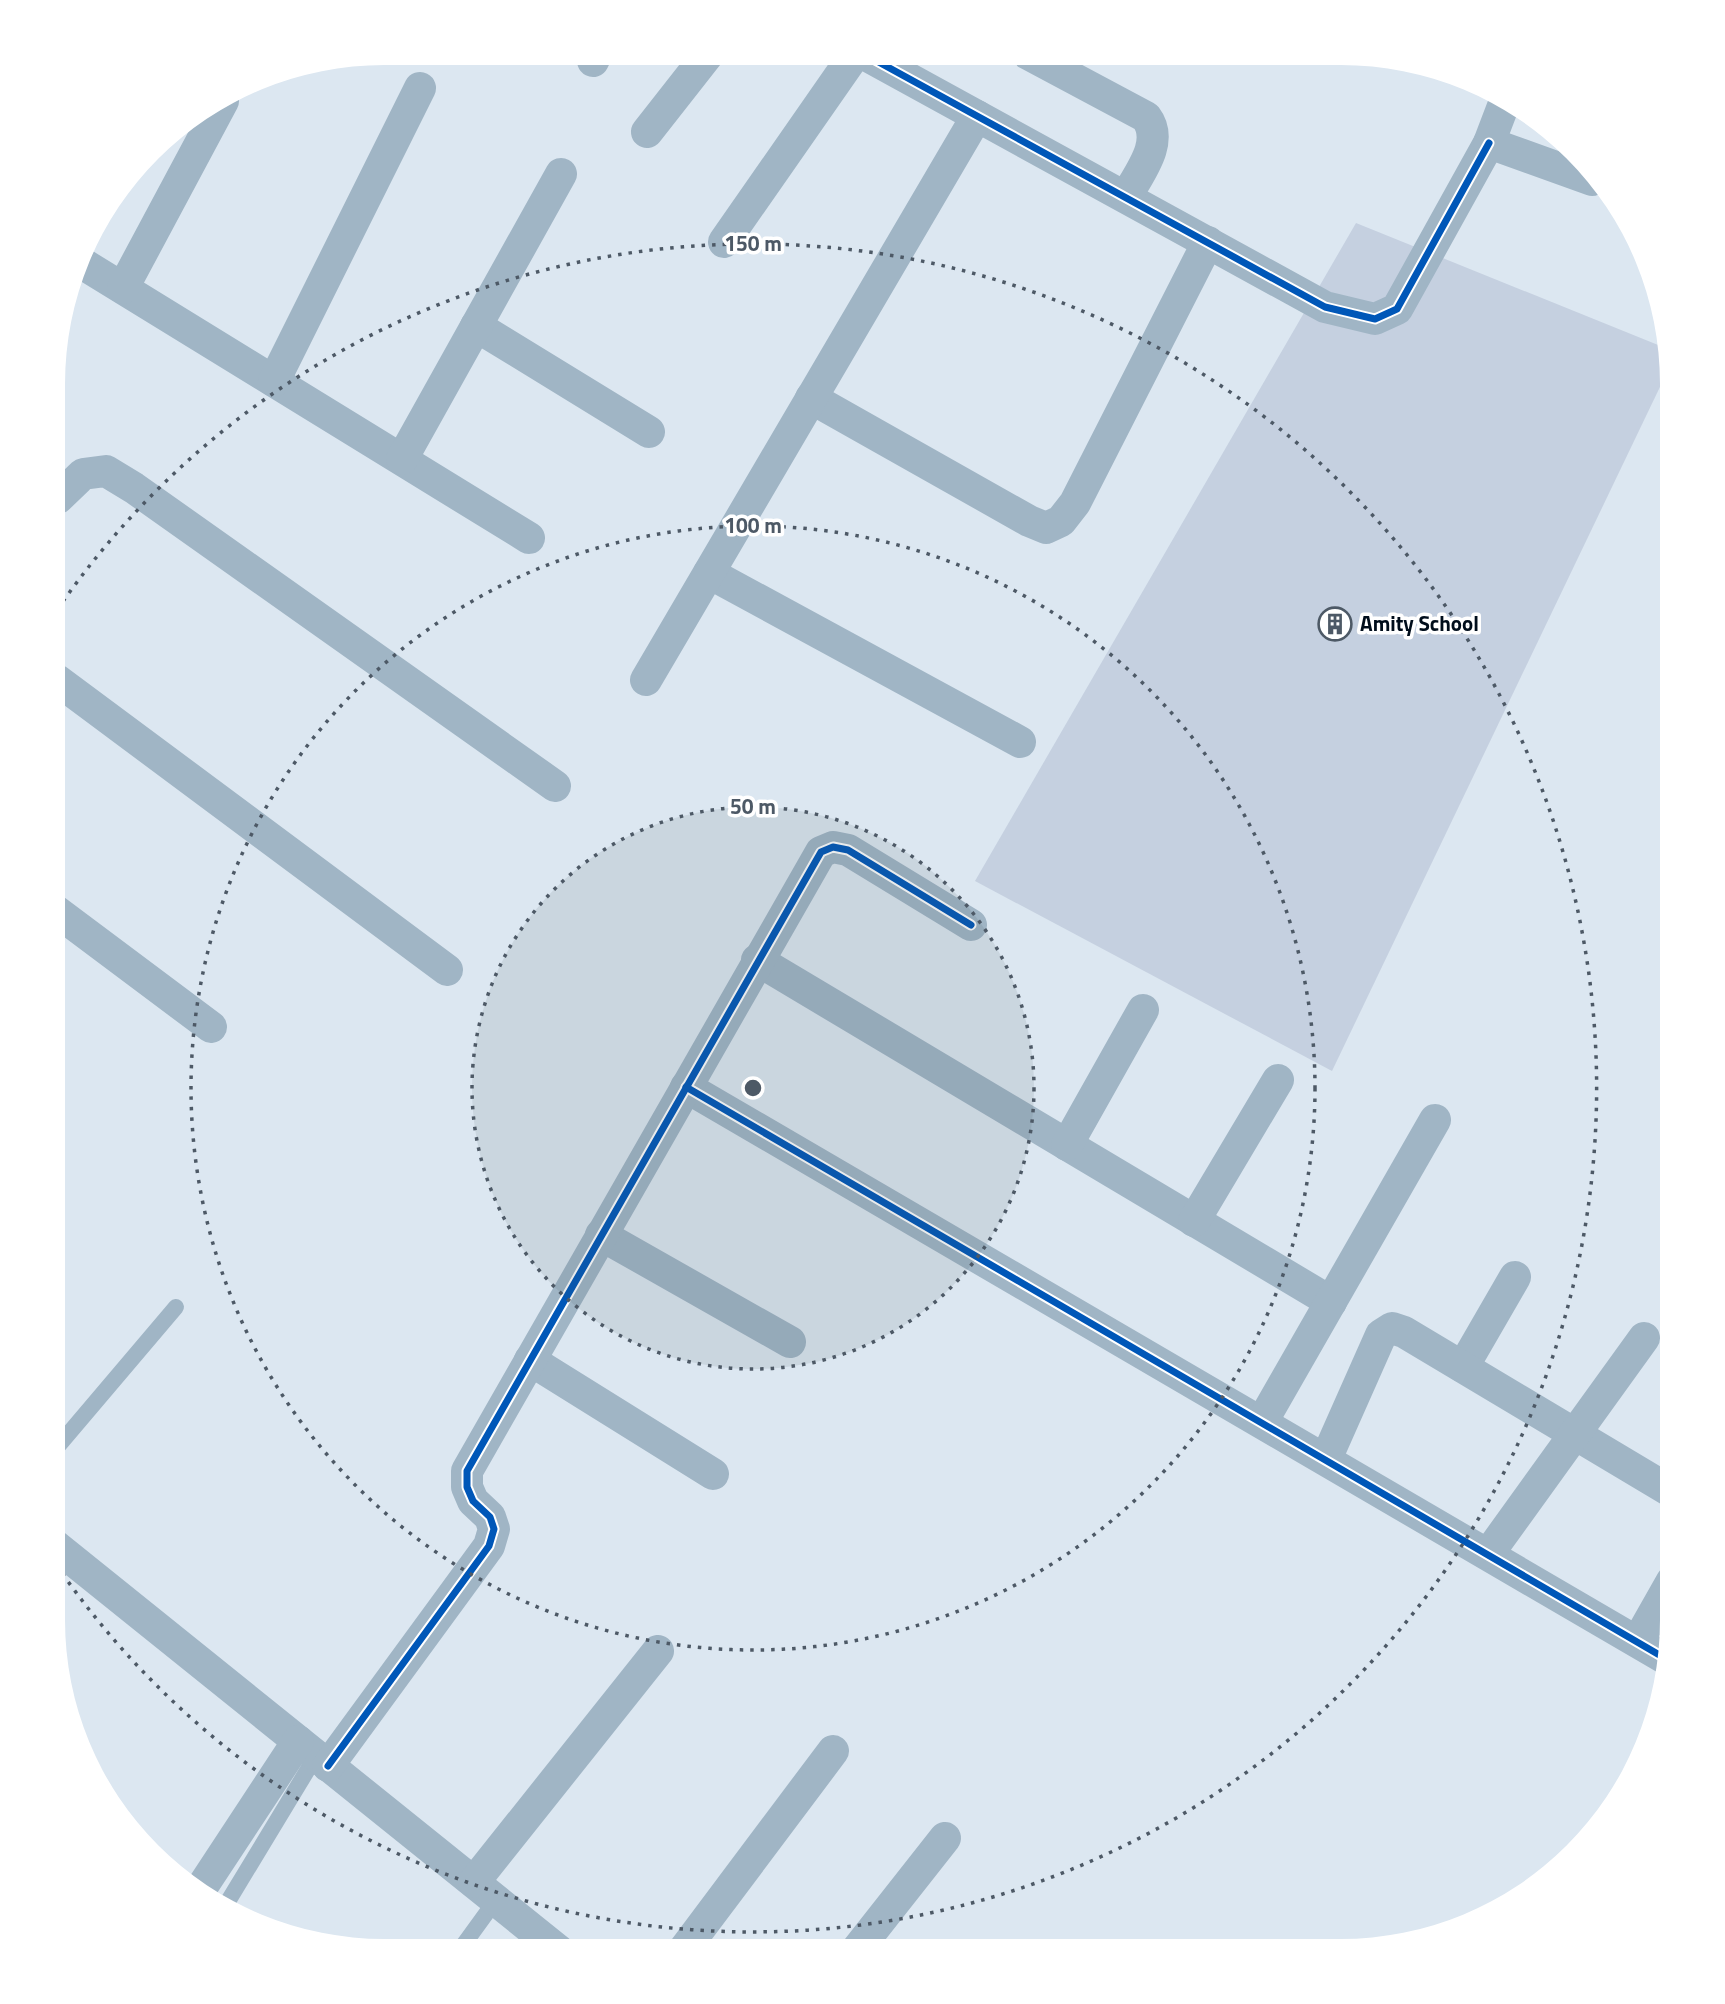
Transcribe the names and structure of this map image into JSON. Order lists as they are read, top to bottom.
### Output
{
  "places": {
    "building": ["Amity School"]
  },
  "rings": ["150 m", "100 m", "50 m"]
}
